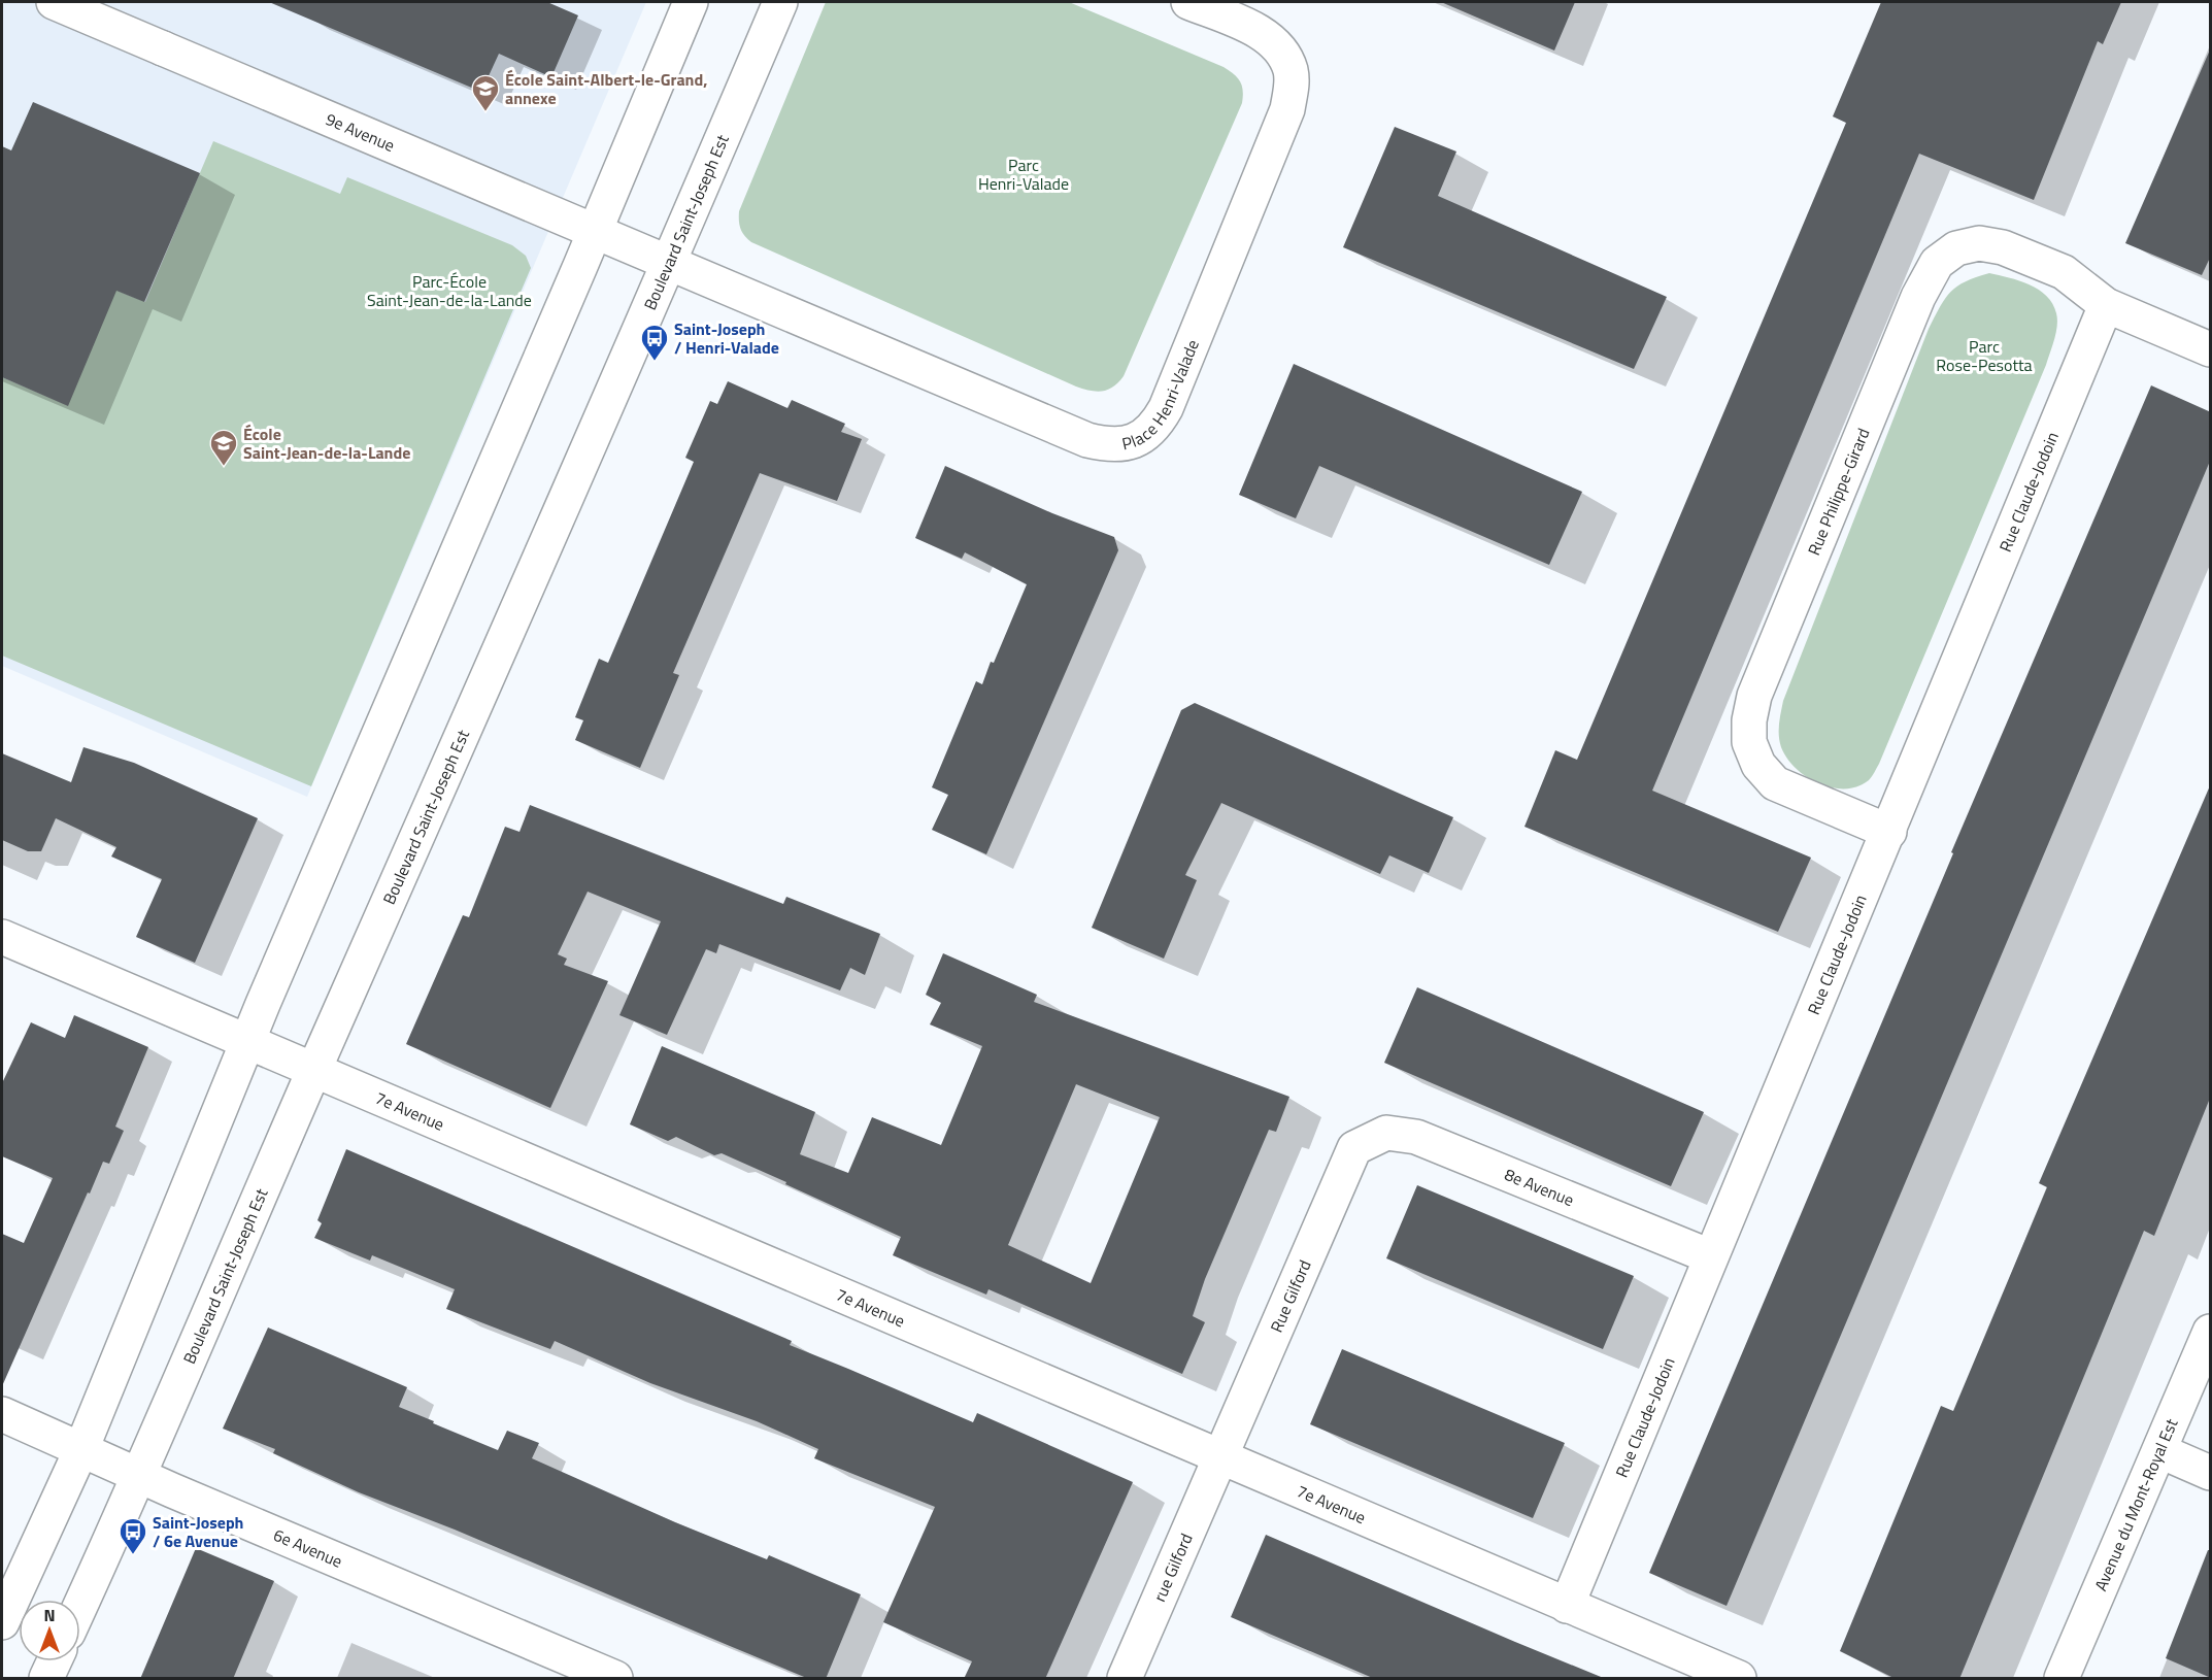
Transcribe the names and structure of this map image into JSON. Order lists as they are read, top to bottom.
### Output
{
  "streets": {
    "street": [
      "9e Avenue",
      "Boulevard Saint-Joseph Est",
      "Place Henri-Valade",
      "Rue Philippe-Girard",
      "Rue Claude-Jodoin",
      "7e Avenue",
      "8e Avenue",
      "Rue Gilford",
      "Avenue du Mont-Royal Est",
      "6e Avenue",
      "rue Gilford"
    ]
  },
  "crossings": [
    ["9e Avenue", "Boulevard Saint-Joseph Est"],
    ["9e Avenue", "Place Henri-Valade"],
    ["Boulevard Saint-Joseph Est", "Place Henri-Valade"],
    ["Boulevard Saint-Joseph Est", "7e Avenue"],
    ["Boulevard Saint-Joseph Est", "6e Avenue"],
    ["Rue Philippe-Girard", "Rue Claude-Jodoin"],
    ["Rue Claude-Jodoin", "7e Avenue"],
    ["Rue Claude-Jodoin", "8e Avenue"],
    ["7e Avenue", "Rue Gilford"],
    ["7e Avenue", "rue Gilford"],
    ["8e Avenue", "Rue Gilford"],
    ["Rue Gilford", "rue Gilford"]
  ],
  "parks": ["Parc Henri-Valade", "Parc-École Saint-Jean-de-la-Lande", "Parc Rose-Pesotta"],
  "places": {
    "school or university": ["École Saint-Albert-le-Grand, annexe", "École Saint-Jean-de-la-Lande"],
    "bus stop": ["Saint-Joseph / Henri-Valade", "Saint-Joseph / 6e Avenue"]
  },
  "north": "top"
}
